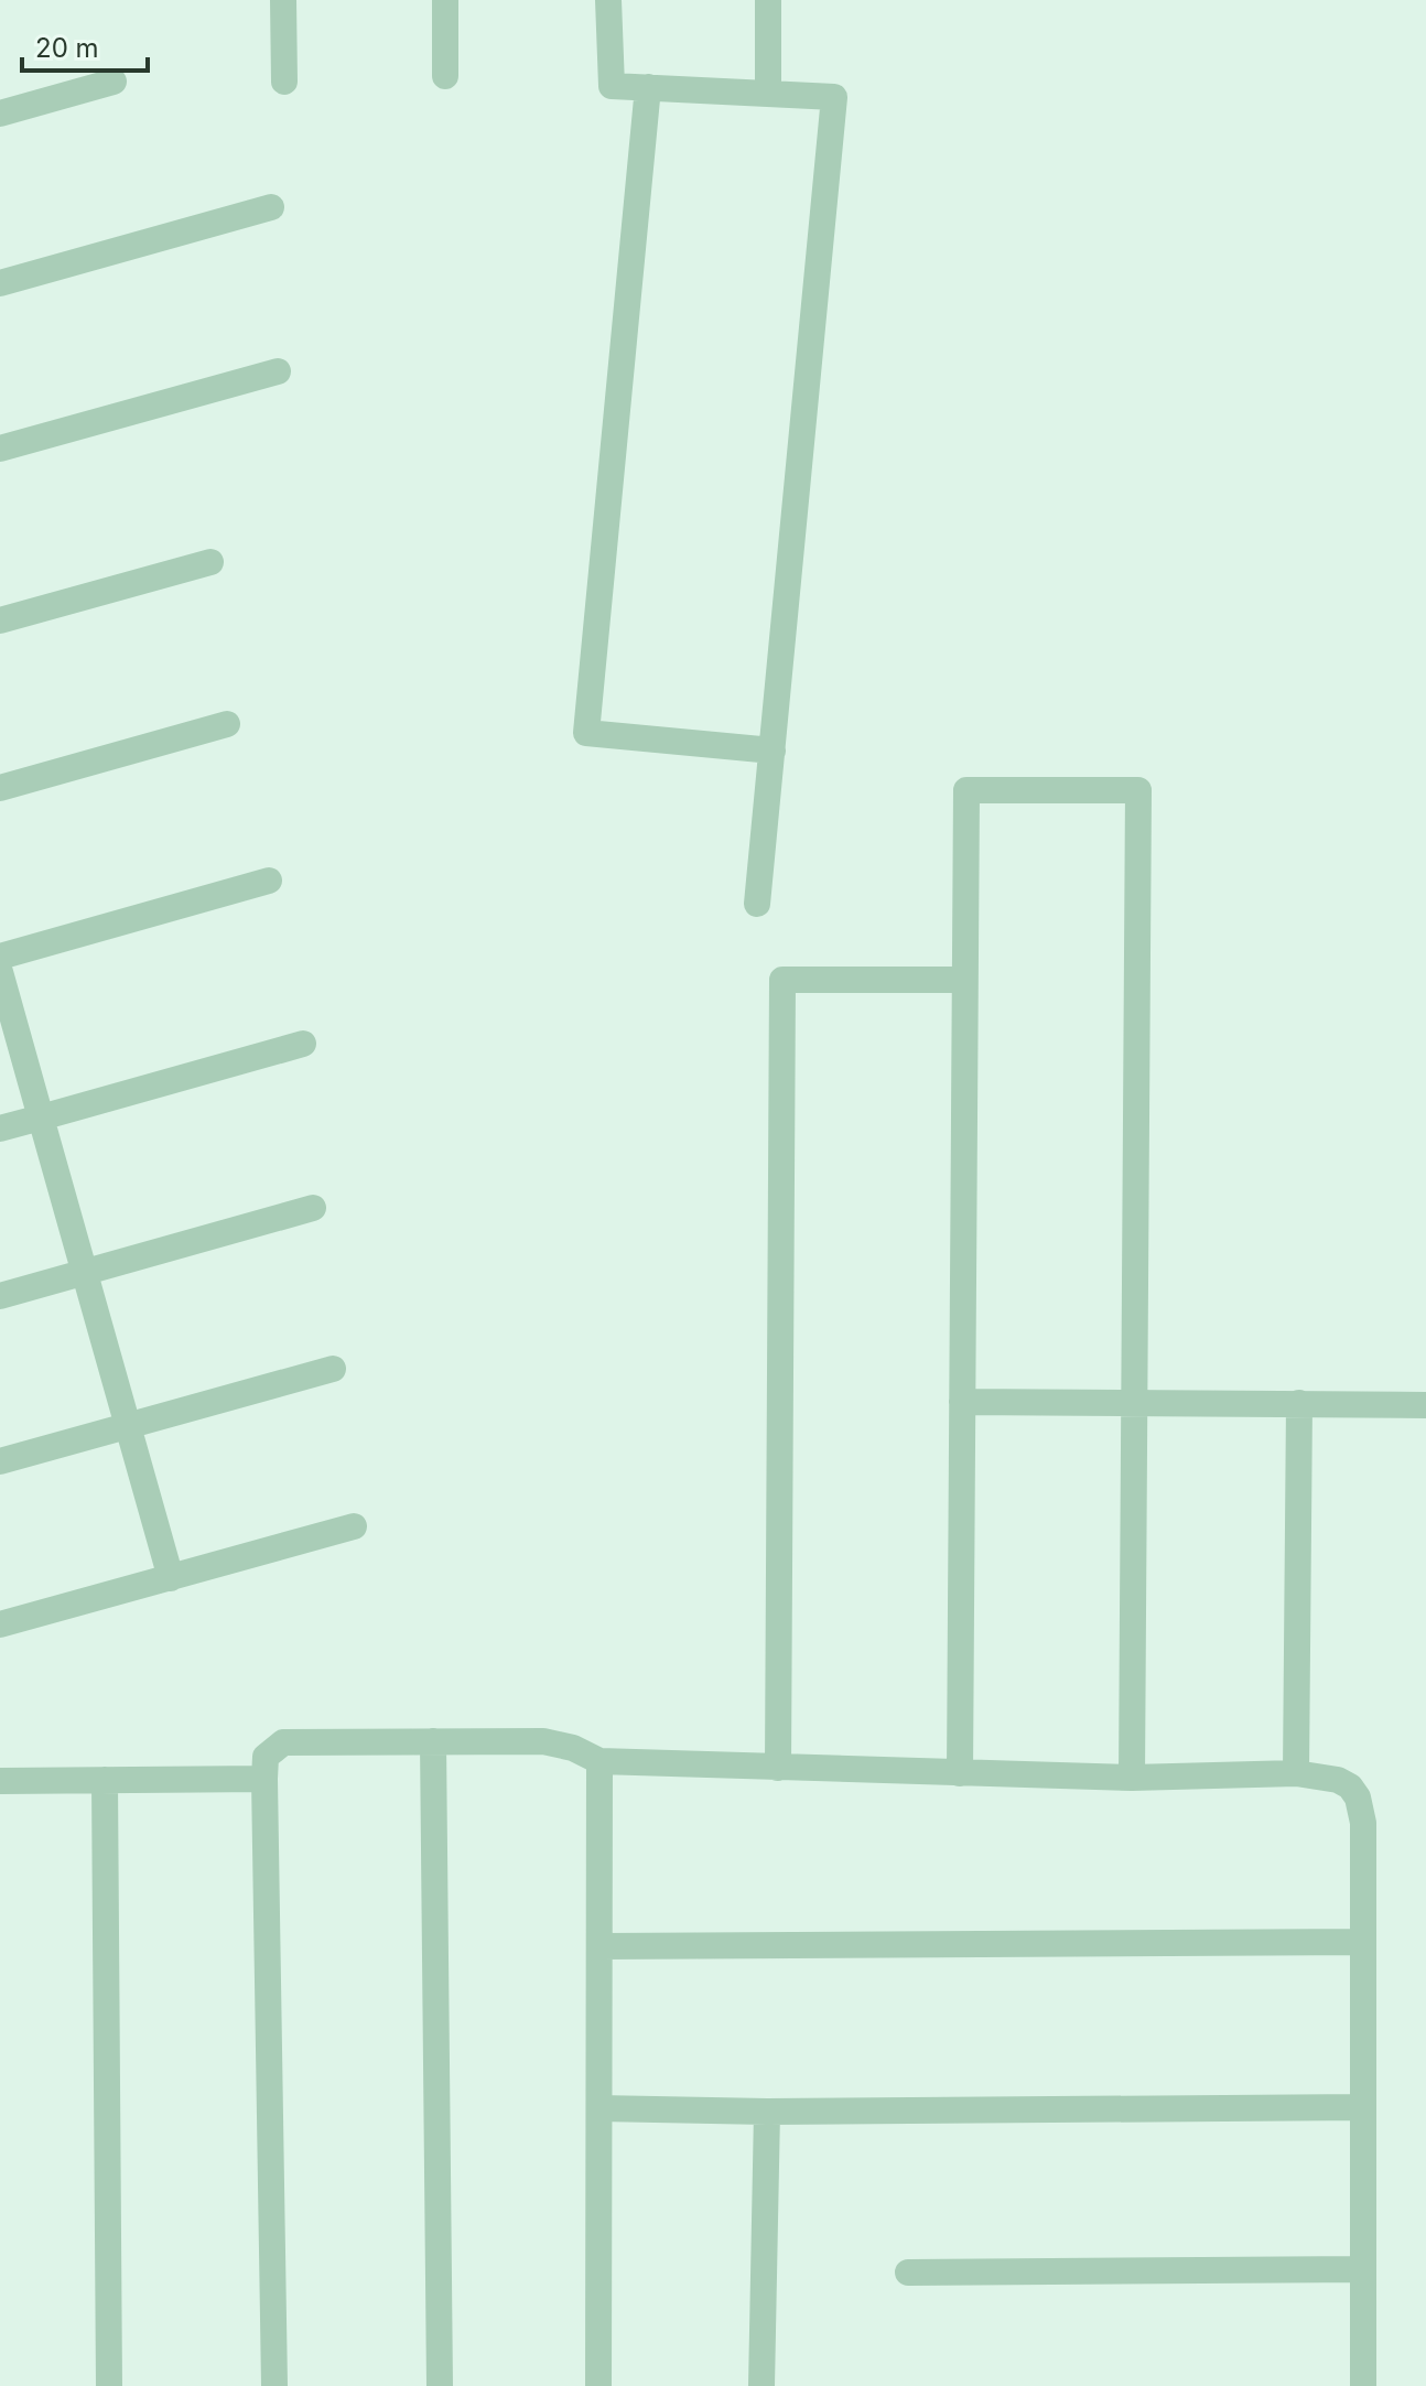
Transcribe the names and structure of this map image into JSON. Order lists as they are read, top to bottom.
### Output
{
  "scale_bar": "20 m"
}
